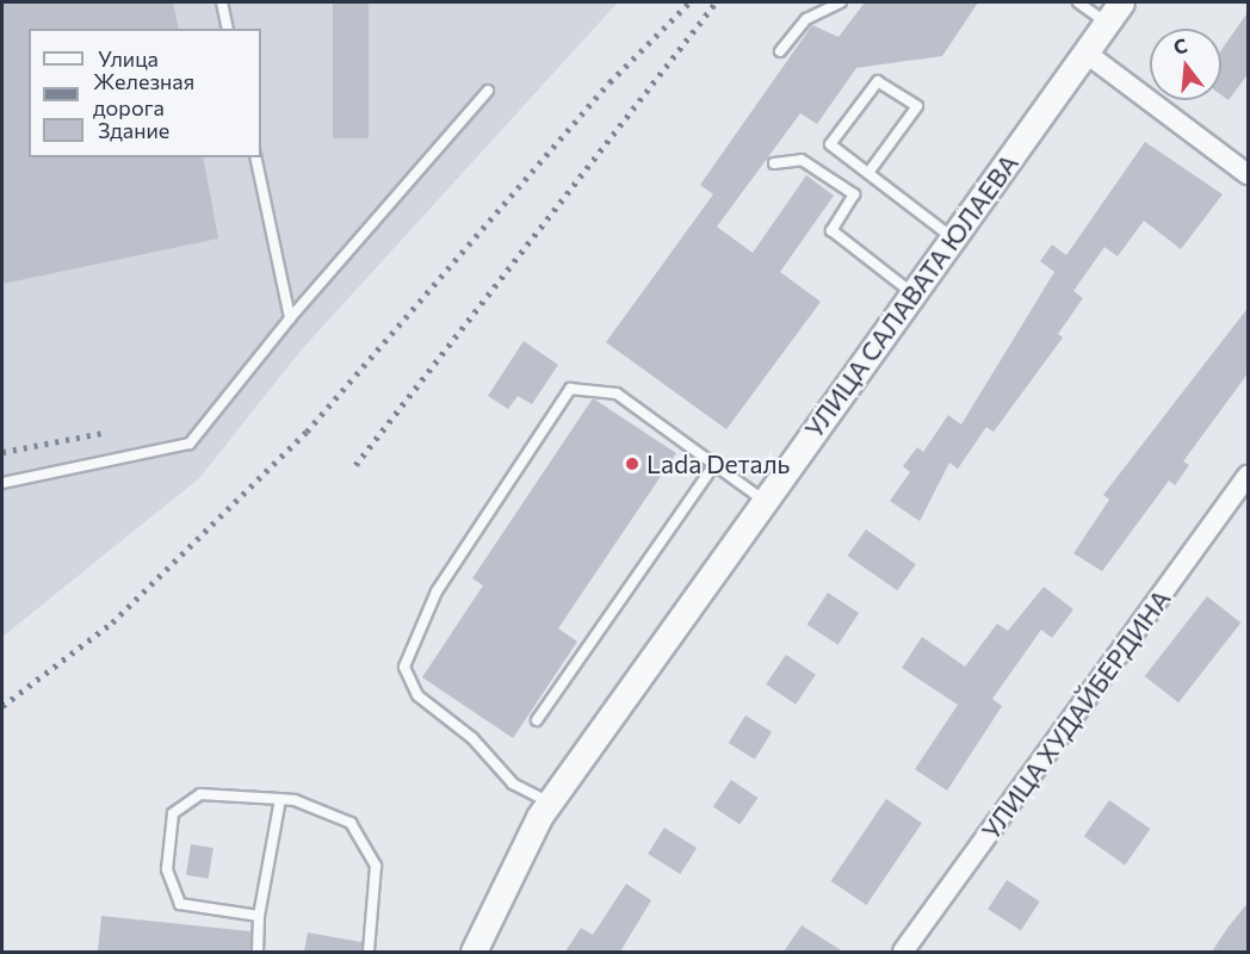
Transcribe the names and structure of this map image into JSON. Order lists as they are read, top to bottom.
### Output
{
  "streets": {
    "street": ["УЛИЦА САЛАВАТА ЮЛАЕВА", "УЛИЦА ХУДАЙБЕРДИНА"]
  },
  "places": ["Lada Dеталь"],
  "legend": ["Улица", "Железная дорога", "Здание"],
  "north": "top"
}
